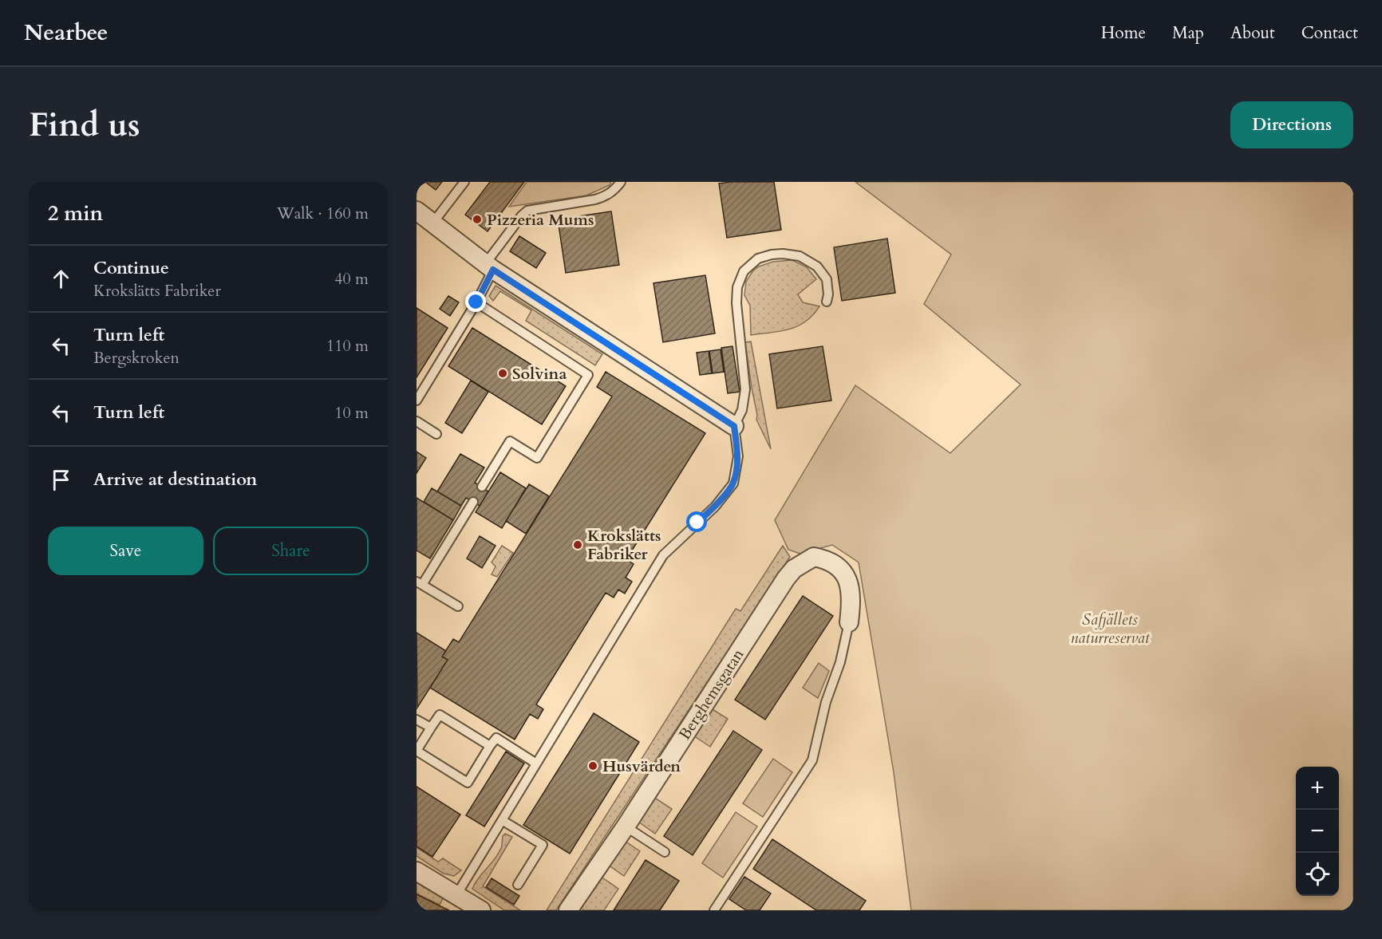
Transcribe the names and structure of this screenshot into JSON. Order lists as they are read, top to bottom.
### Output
{
  "streets": {
    "street": ["Berghemsgatan"]
  },
  "parks": ["Safjällets naturreservat"],
  "places": [
    "Pizzeria Mums",
    "Solvina",
    "Krokslätts Fabriker",
    "Husvärden"
  ],
  "page": {
    "header": "Nearbee",
    "nav": [
      "Home",
      "Map",
      "About",
      "Contact"
    ],
    "buttons": [
      "Directions",
      ["Save", "Share"]
    ],
    "title": "Find us",
    "heading": ["2 min", "Walk · 160 m"],
    "list": [
      ["Continue", "Krokslätts Fabriker", "40 m"],
      ["Turn left", "Bergskroken", "110 m"],
      ["Turn left", "10 m"],
      "Arrive at destination"
    ],
    "map_buttons": ["+", "−"]
  }
}
